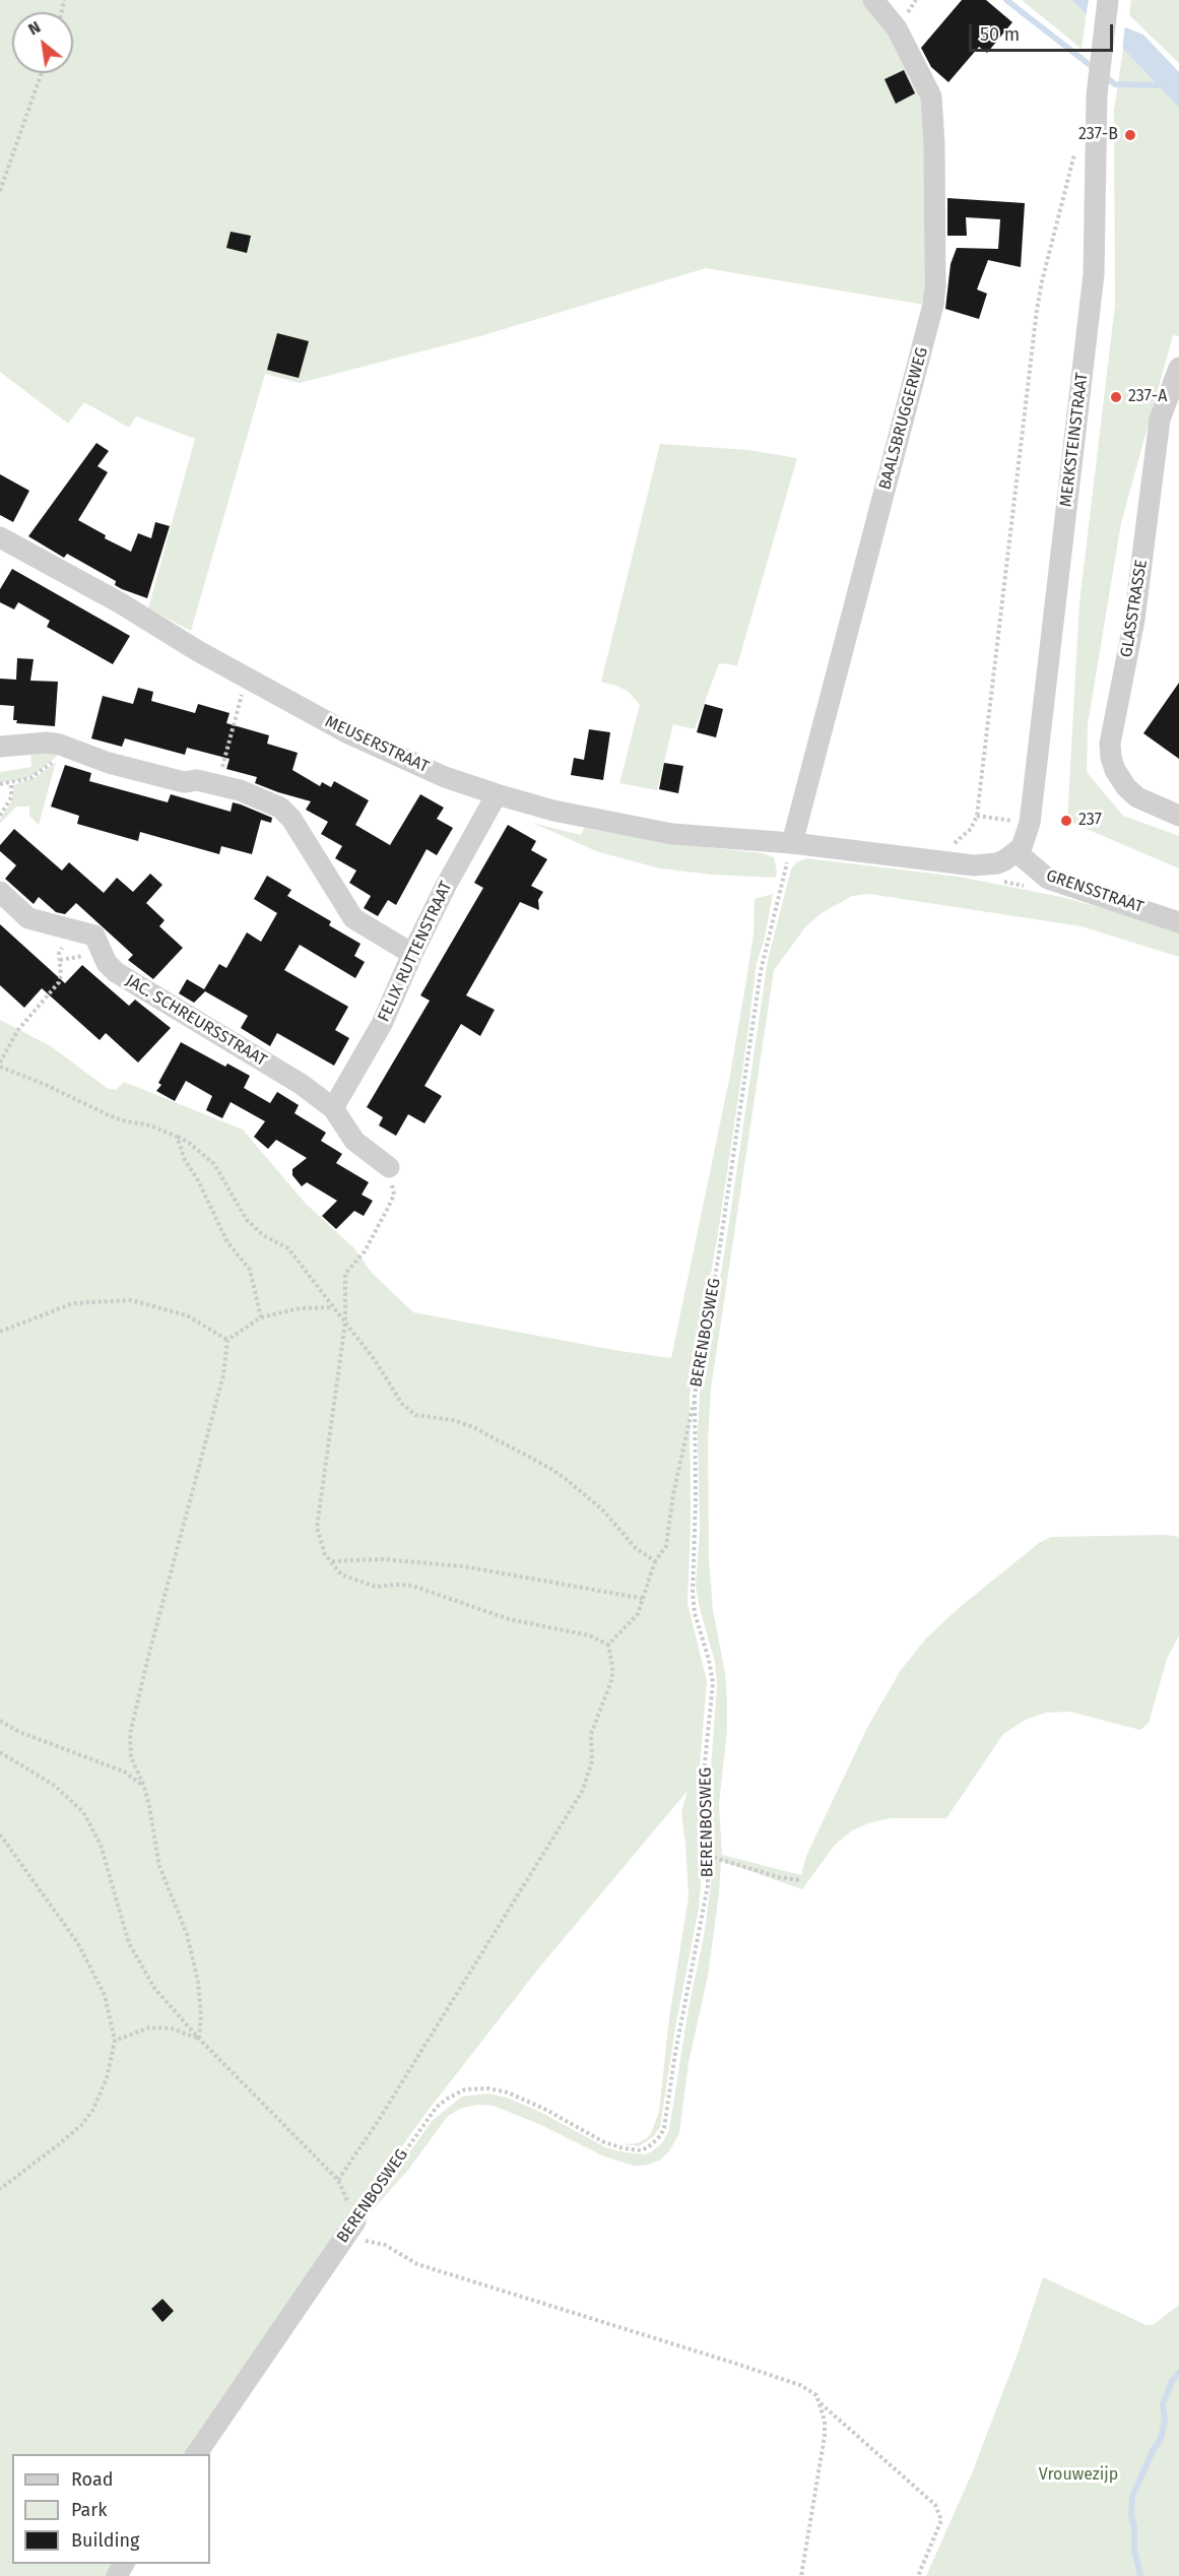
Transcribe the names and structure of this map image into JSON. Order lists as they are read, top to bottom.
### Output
{
  "streets": {
    "street": [
      "BAALSBRUGGERWEG",
      "MERKSTEINSTRAAT",
      "GLASSTRASSE",
      "MEUSERSTRAAT",
      "GRENSSTRAAT",
      "FELIX RUTTENSTRAAT",
      "JAC. SCHREURSSTRAAT",
      "BERENBOSWEG"
    ]
  },
  "crossings": [
    ["BAALSBRUGGERWEG", "MEUSERSTRAAT"],
    ["BAALSBRUGGERWEG", "BERENBOSWEG"],
    ["MERKSTEINSTRAAT", "GRENSSTRAAT"],
    ["MEUSERSTRAAT", "FELIX RUTTENSTRAAT"],
    ["MEUSERSTRAAT", "BERENBOSWEG"],
    ["FELIX RUTTENSTRAAT", "JAC. SCHREURSSTRAAT"]
  ],
  "parks": ["Vrouwezijp"],
  "places": ["237-B", "237-A", "237"],
  "legend": ["Road", "Park", "Building"],
  "scale_bar": "50 m",
  "north": "top left"
}
